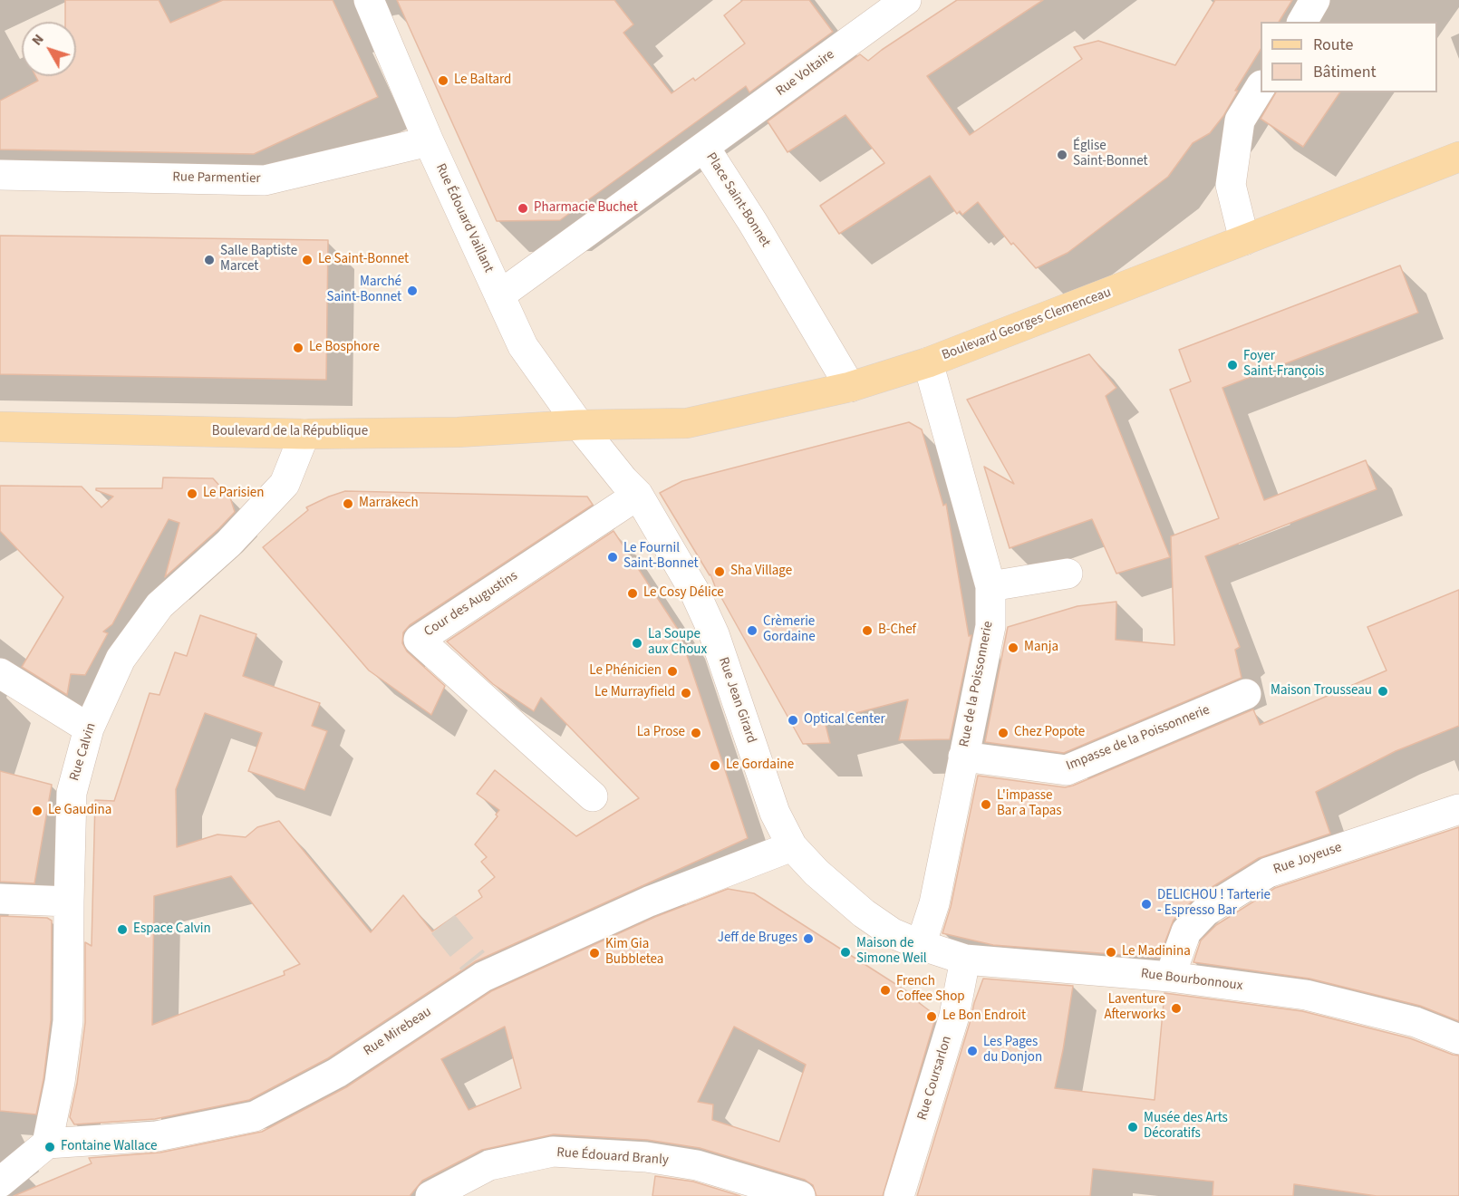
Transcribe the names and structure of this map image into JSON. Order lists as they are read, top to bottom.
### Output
{
  "streets": {
    "main road": ["Boulevard Georges Clemenceau", "Boulevard de la République"],
    "street": [
      "Rue Voltaire",
      "Rue Parmentier",
      "Place Saint-Bonnet",
      "Rue Édouard Vaillant",
      "Cour des Augustins",
      "Rue de la Poissonnerie",
      "Rue Jean Girard",
      "Impasse de la Poissonnerie",
      "Rue Calvin",
      "Rue Joyeuse",
      "Rue Bourbonnoux",
      "Rue Mirebeau",
      "Rue Coursarlon",
      "Rue Édouard Branly"
    ]
  },
  "crossings": [
    ["Rue Voltaire", "Place Saint-Bonnet"],
    ["Rue Parmentier", "Rue Édouard Vaillant"],
    ["Place Saint-Bonnet", "Rue Édouard Vaillant"],
    ["Place Saint-Bonnet", "Boulevard Georges Clemenceau"],
    ["Rue Édouard Vaillant", "Boulevard Georges Clemenceau"],
    ["Rue Édouard Vaillant", "Boulevard de la République"],
    ["Rue Édouard Vaillant", "Rue Jean Girard"],
    ["Boulevard Georges Clemenceau", "Boulevard de la République"],
    ["Boulevard Georges Clemenceau", "Rue de la Poissonnerie"],
    ["Boulevard Georges Clemenceau", "Rue Jean Girard"],
    ["Boulevard de la République", "Rue Jean Girard"],
    ["Boulevard de la République", "Rue Calvin"],
    ["Cour des Augustins", "Rue Jean Girard"],
    ["Rue de la Poissonnerie", "Rue Jean Girard"],
    ["Rue de la Poissonnerie", "Impasse de la Poissonnerie"],
    ["Rue de la Poissonnerie", "Rue Bourbonnoux"],
    ["Rue Jean Girard", "Rue Bourbonnoux"],
    ["Rue Jean Girard", "Rue Mirebeau"],
    ["Rue Calvin", "Rue Mirebeau"],
    ["Rue Joyeuse", "Rue Bourbonnoux"],
    ["Rue Bourbonnoux", "Rue Coursarlon"]
  ],
  "places": [
    "Le Baltard",
    "Église Saint-Bonnet",
    "Pharmacie Buchet",
    "Salle Baptiste Marcet",
    "Le Saint-Bonnet",
    "Marché Saint-Bonnet",
    "Le Bosphore",
    "Foyer Saint-François",
    "Le Parisien",
    "Marrakech",
    "Le Fournil Saint-Bonnet",
    "Sha Village",
    "Le Cosy Délice",
    "Crèmerie Gordaine",
    "B-Chef",
    "La Soupe aux Choux",
    "Manja",
    "Le Phénicien",
    "Maison Trousseau",
    "Le Murrayfield",
    "Optical Center",
    "La Prose",
    "Chez Popote",
    "Le Gordaine",
    "L'impasse Bar a Tapas",
    "Le Gaudina",
    "DELICHOU ! Tarterie - Espresso Bar",
    "Espace Calvin",
    "Jeff de Bruges",
    "Maison de Simone Weil",
    "Le Madinina",
    "Kim Gia Bubbletea",
    "French Coffee Shop",
    "Laventure Afterworks",
    "Le Bon Endroit",
    "Les Pages du Donjon",
    "Musée des Arts Décoratifs",
    "Fontaine Wallace"
  ],
  "legend": ["Route", "Bâtiment"],
  "north": "top left"
}
